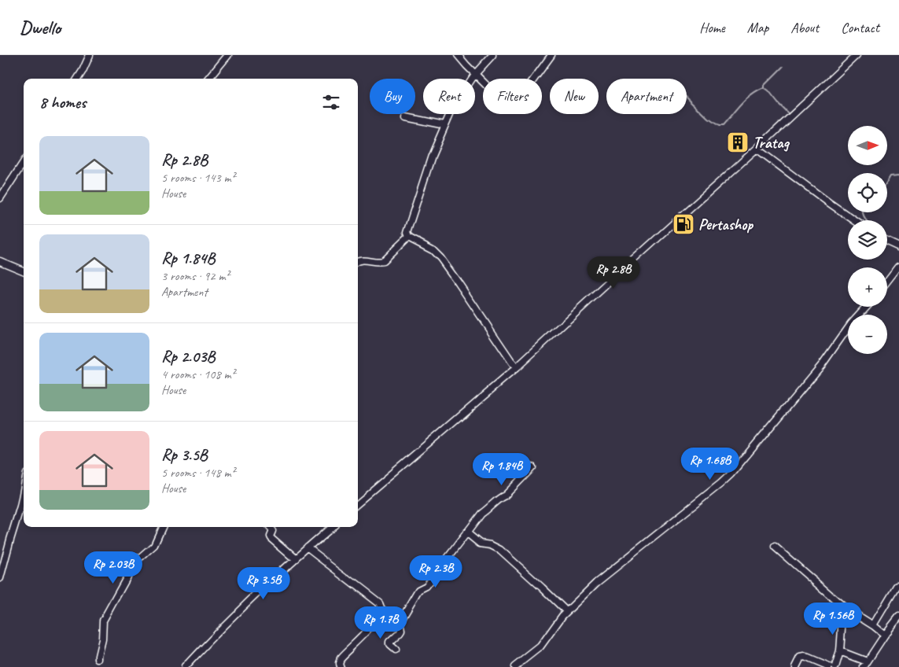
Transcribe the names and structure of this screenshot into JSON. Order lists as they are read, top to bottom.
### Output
{
  "places": {
    "building": ["Tratag"],
    "fuel station": ["Pertashop"]
  },
  "north": "right",
  "page": {
    "header": "Dwello",
    "nav": [
      "Home",
      "Map",
      "About",
      "Contact"
    ],
    "chip": [
      "Buy",
      "Rent",
      "Filters",
      "New",
      "Apartment"
    ],
    "heading": "8 homes",
    "map_buttons": ["+", "−"],
    "list": [
      {
        "name": "Rp 2.8B",
        "note": "5 rooms · 143 m² · House"
      },
      {
        "name": "Rp 1.84B",
        "note": "3 rooms · 92 m² · Apartment"
      },
      {
        "name": "Rp 2.03B",
        "note": "4 rooms · 108 m² · House"
      },
      {
        "name": "Rp 3.5B",
        "note": "5 rooms · 148 m² · House"
      }
    ],
    "price": [
      "Rp 2.8B",
      "Rp 1.68B",
      "Rp 1.84B",
      "Rp 2.03B",
      "Rp 2.3B",
      "Rp 3.5B",
      "Rp 1.56B",
      "Rp 1.7B"
    ]
  }
}
